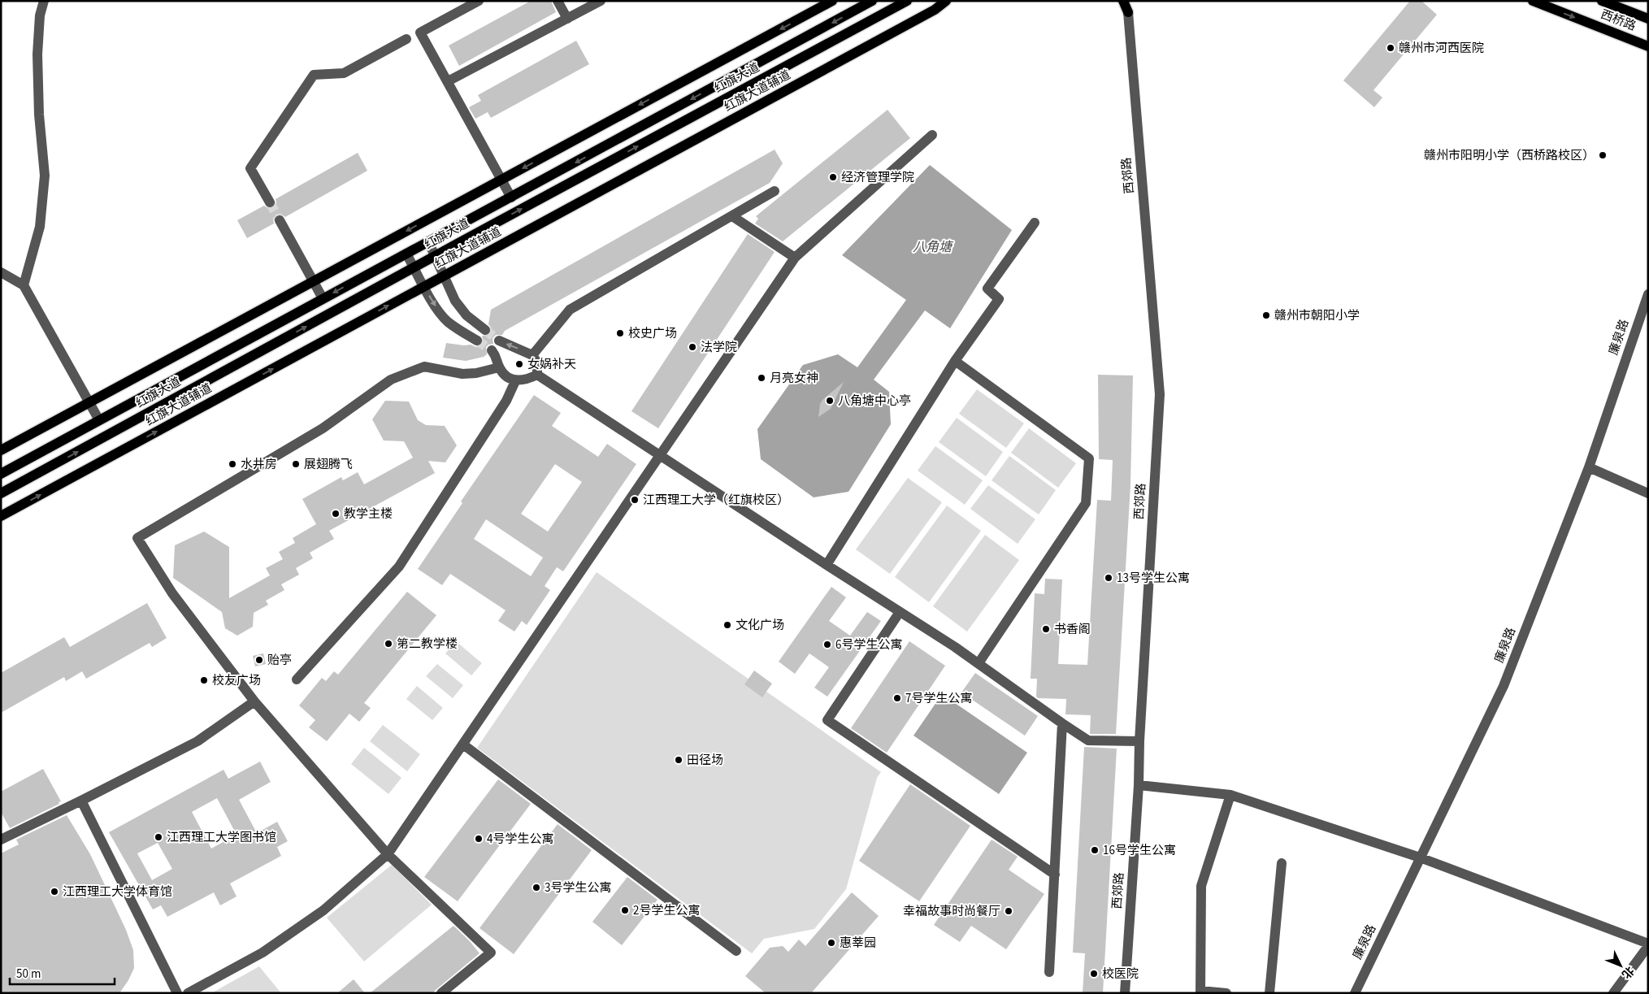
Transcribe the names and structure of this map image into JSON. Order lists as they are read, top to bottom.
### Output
{
  "streets": {
    "main road": ["西桥路", "红旗大道", "红旗大道辅道"],
    "street": ["西郊路", "廉泉路"]
  },
  "water": ["八角塘"],
  "places": [
    "赣州市河西医院",
    "赣州市阳明小学（西桥路校区）",
    "经济管理学院",
    "赣州市朝阳小学",
    "校史广场",
    "法学院",
    "女娲补天",
    "月亮女神",
    "八角塘中心亭",
    "水井房",
    "展翅腾飞",
    "江西理工大学（红旗校区）",
    "教学主楼",
    "13号学生公寓",
    "文化广场",
    "书香阁",
    "第二教学楼",
    "6号学生公寓",
    "贻亭",
    "校友广场",
    "7号学生公寓",
    "田径场",
    "江西理工大学图书馆",
    "4号学生公寓",
    "16号学生公寓",
    "3号学生公寓",
    "江西理工大学体育馆",
    "2号学生公寓",
    "幸福故事时尚餐厅",
    "惠莘园",
    "校医院"
  ],
  "scale_bar": "50 m",
  "north": "bottom right"
}
